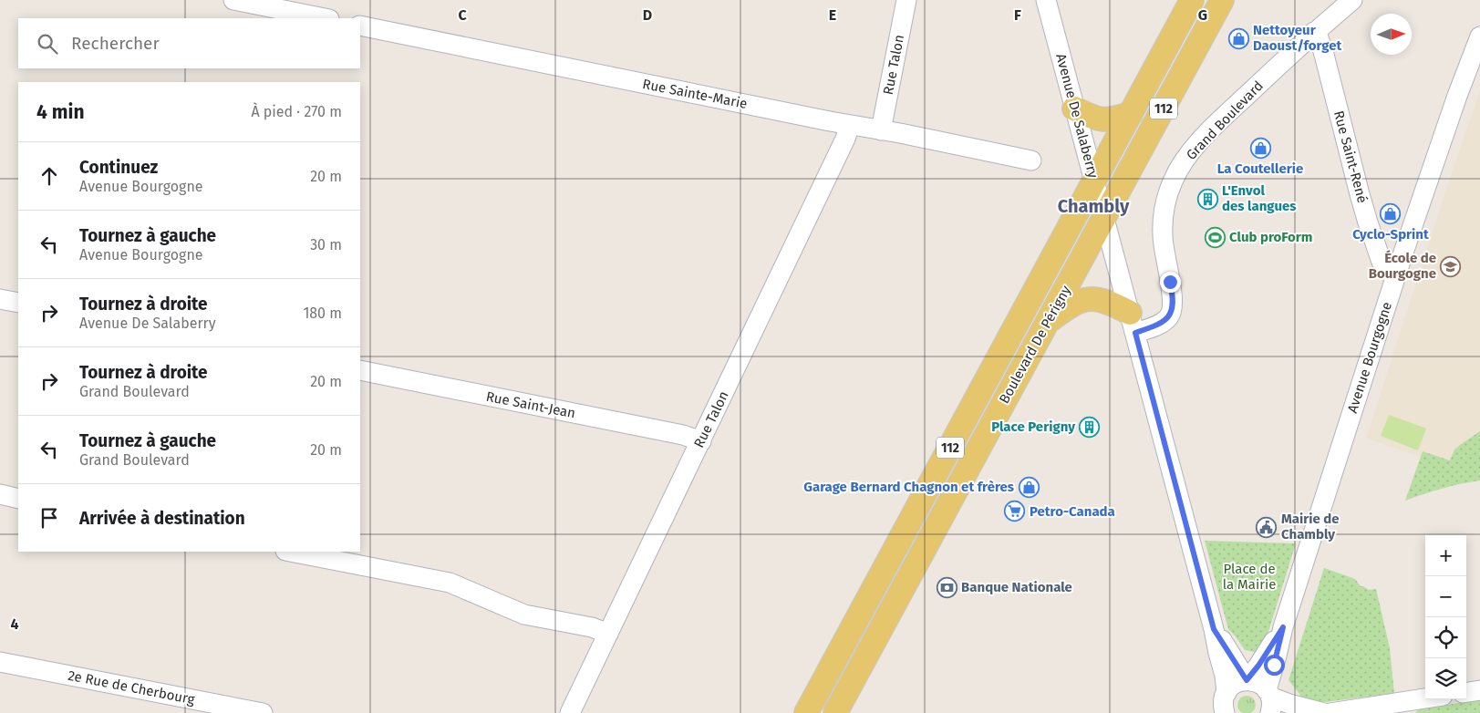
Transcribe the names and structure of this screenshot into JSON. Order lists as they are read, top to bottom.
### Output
{
  "streets": {
    "main road": ["112", "Boulevard De Périgny"],
    "street": [
      "Rue Talon",
      "Rue Sainte-Marie",
      "Avenue De Salaberry",
      "Grand Boulevard",
      "Rue Saint-René",
      "Avenue Bourgogne",
      "Rue Saint-Jean",
      "2e Rue de Cherbourg"
    ]
  },
  "crossings": [
    ["Rue Talon", "Rue Sainte-Marie"],
    ["Rue Talon", "Rue Saint-Jean"],
    ["Avenue De Salaberry", "Grand Boulevard"],
    ["Avenue De Salaberry", "Boulevard De Périgny"],
    ["Avenue De Salaberry", "Avenue Bourgogne"],
    ["Grand Boulevard", "Rue Saint-René"],
    ["Rue Saint-René", "Avenue Bourgogne"]
  ],
  "districts": ["Chambly"],
  "parks": ["Place de la Mairie"],
  "places": {
    "shop": [
      "Nettoyeur Daoust/forget",
      "La Coutellerie",
      "Cyclo-Sprint",
      "Garage Bernard Chagnon et frères"
    ],
    "building": ["L'Envol des langues", "Place Perigny"],
    "sports": ["Club proForm"],
    "school or university": ["École de Bourgogne"],
    "supermarket": ["Petro-Canada"],
    "public building": ["Mairie de Chambly"],
    "bank": ["Banque Nationale"]
  },
  "north": "right",
  "page": {
    "search": "Rechercher",
    "heading": ["4 min", "À pied · 270 m"],
    "list": [
      ["Continuez", "Avenue Bourgogne", "20 m"],
      ["Tournez à gauche", "Avenue Bourgogne", "30 m"],
      ["Tournez à droite", "Avenue De Salaberry", "180 m"],
      ["Tournez à droite", "Grand Boulevard", "20 m"],
      ["Tournez à gauche", "Grand Boulevard", "20 m"],
      "Arrivée à destination"
    ],
    "map_buttons": ["+", "−"]
  },
  "grid": {
    "columns": [
      "C",
      "D",
      "E",
      "F",
      "G"
    ],
    "rows": ["4"]
  }
}
